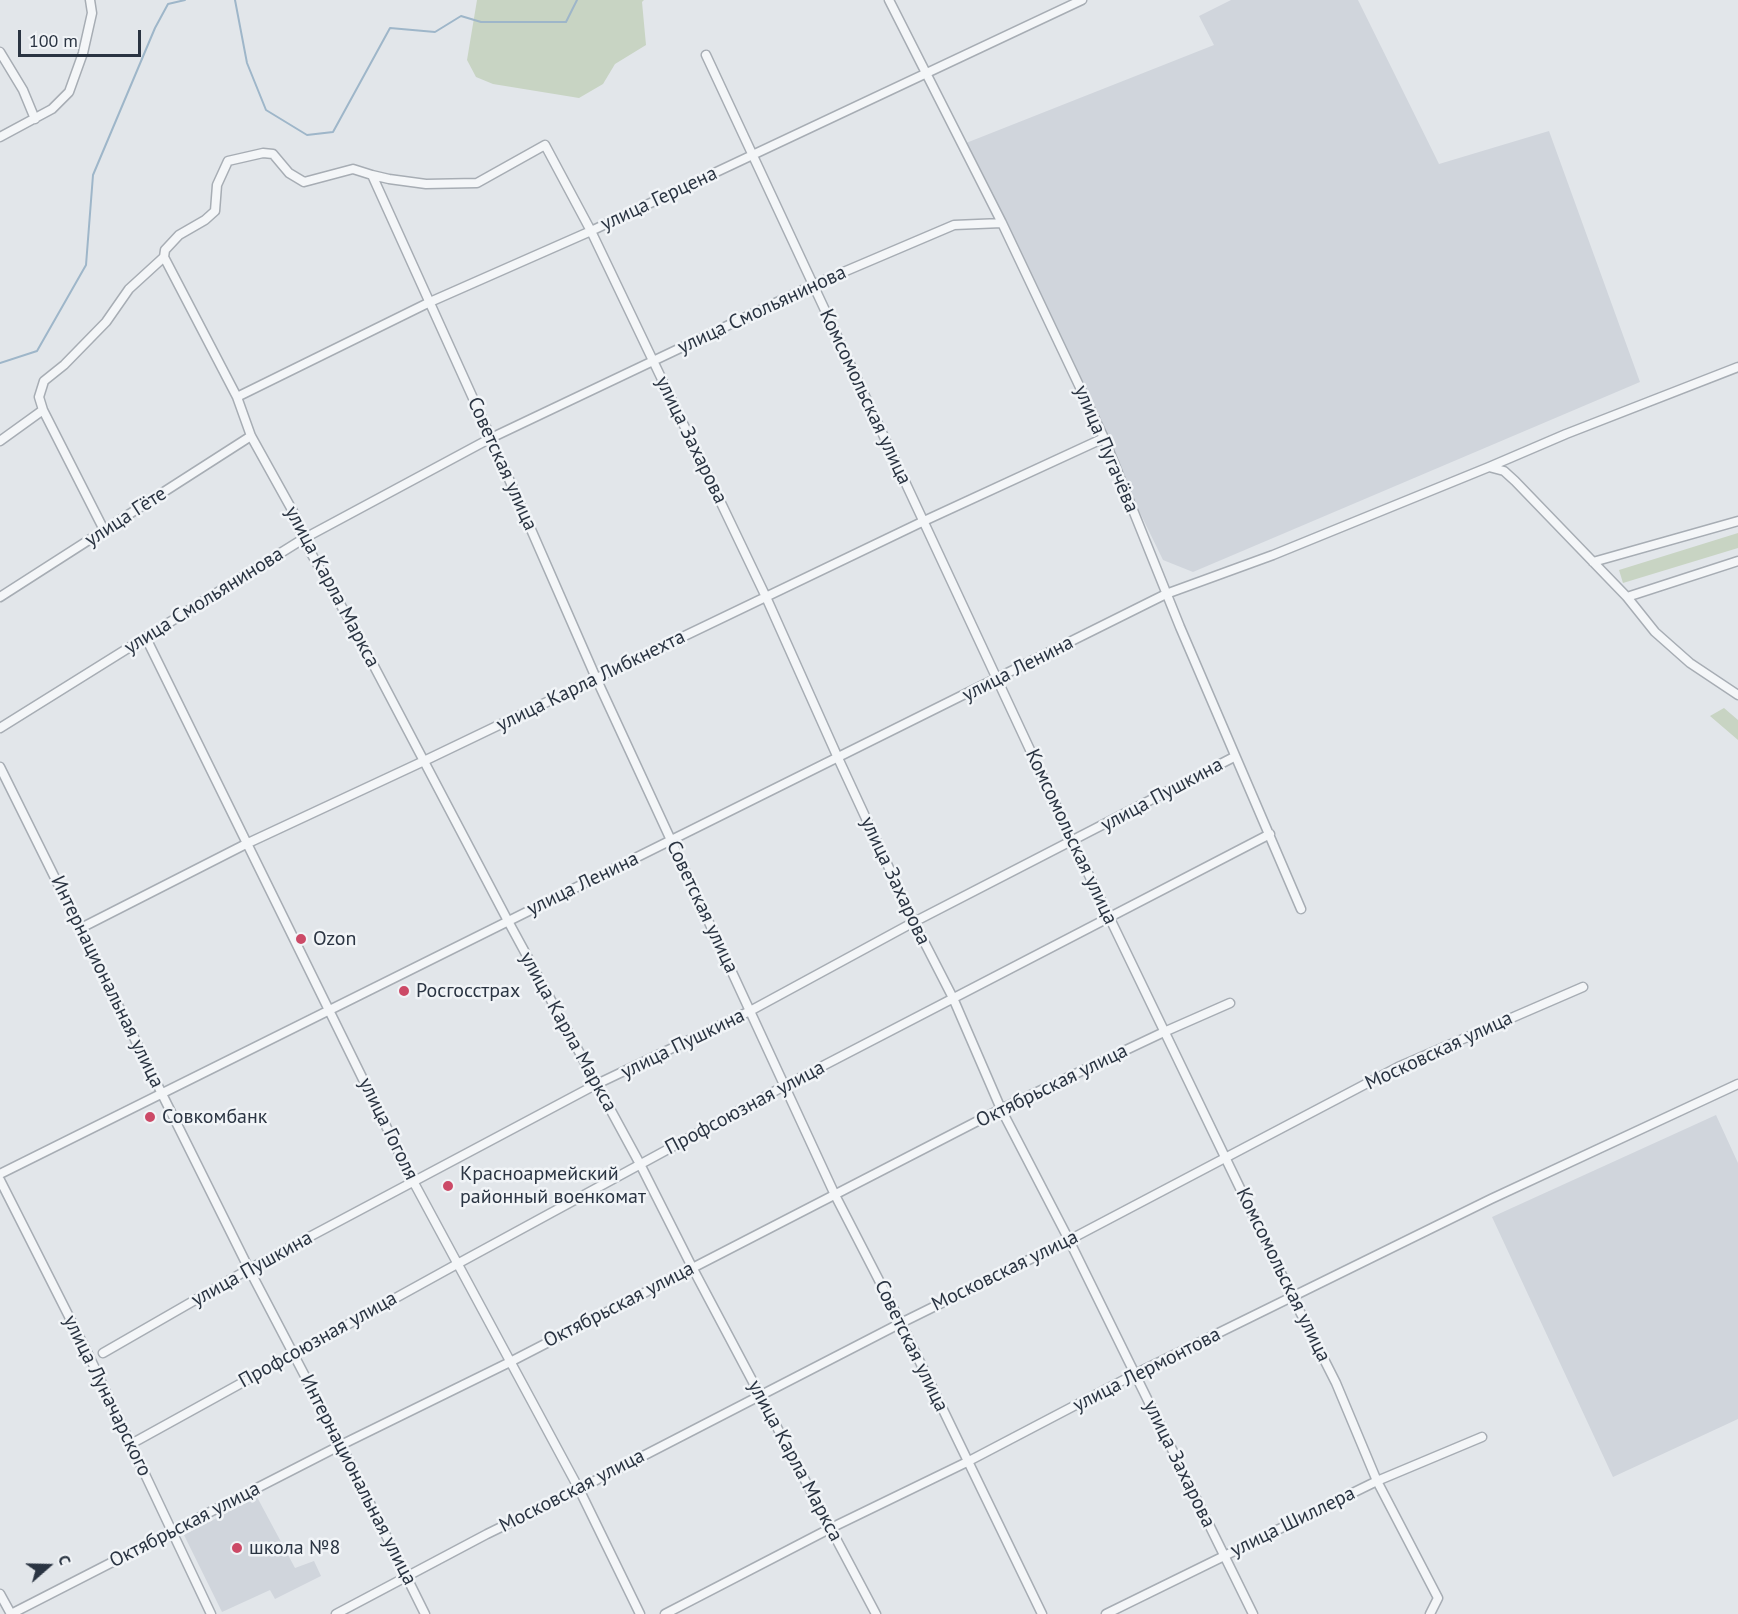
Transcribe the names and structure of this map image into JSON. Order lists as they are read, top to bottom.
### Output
{
  "streets": {
    "street": [
      "улица Герцена",
      "улица Смольянинова",
      "Комсомольская улица",
      "улица Захарова",
      "улица Пугачёва",
      "Советская улица",
      "улица Гёте",
      "улица Карла Маркса",
      "улица Ленина",
      "улица Карла Либкнехта",
      "улица Пушкина",
      "Интернациональная улица",
      "Московская улица",
      "Октябрьская улица",
      "Профсоюзная улица",
      "улица Гоголя",
      "улица Лермонтова",
      "улица Луначарского",
      "улица Шиллера"
    ]
  },
  "crossings": [
    ["улица Герцена", "Комсомольская улица"],
    ["улица Герцена", "улица Захарова"],
    ["улица Герцена", "улица Пугачёва"],
    ["улица Герцена", "Советская улица"],
    ["улица Герцена", "улица Карла Маркса"],
    ["улица Смольянинова", "Комсомольская улица"],
    ["улица Смольянинова", "улица Захарова"],
    ["улица Смольянинова", "улица Пугачёва"],
    ["улица Смольянинова", "Советская улица"],
    ["улица Смольянинова", "улица Карла Маркса"],
    ["улица Смольянинова", "улица Гоголя"],
    ["Комсомольская улица", "улица Ленина"],
    ["Комсомольская улица", "улица Карла Либкнехта"],
    ["Комсомольская улица", "улица Пушкина"],
    ["Комсомольская улица", "Московская улица"],
    ["Комсомольская улица", "Октябрьская улица"],
    ["Комсомольская улица", "Профсоюзная улица"],
    ["Комсомольская улица", "улица Лермонтова"],
    ["Комсомольская улица", "улица Шиллера"],
    ["улица Захарова", "Советская улица"],
    ["улица Захарова", "улица Ленина"],
    ["улица Захарова", "улица Карла Либкнехта"],
    ["улица Захарова", "улица Пушкина"],
    ["улица Захарова", "Московская улица"],
    ["улица Захарова", "Октябрьская улица"],
    ["улица Захарова", "Профсоюзная улица"],
    ["улица Захарова", "улица Лермонтова"],
    ["улица Захарова", "улица Шиллера"],
    ["улица Пугачёва", "улица Ленина"],
    ["улица Пугачёва", "улица Карла Либкнехта"],
    ["улица Пугачёва", "улица Пушкина"],
    ["улица Пугачёва", "Профсоюзная улица"],
    ["Советская улица", "улица Ленина"],
    ["Советская улица", "улица Карла Либкнехта"],
    ["Советская улица", "улица Пушкина"],
    ["Советская улица", "Московская улица"],
    ["Советская улица", "Октябрьская улица"],
    ["Советская улица", "Профсоюзная улица"],
    ["Советская улица", "улица Лермонтова"],
    ["улица Гёте", "улица Карла Маркса"],
    ["улица Карла Маркса", "улица Ленина"],
    ["улица Карла Маркса", "улица Карла Либкнехта"],
    ["улица Карла Маркса", "улица Пушкина"],
    ["улица Карла Маркса", "Московская улица"],
    ["улица Карла Маркса", "Октябрьская улица"],
    ["улица Карла Маркса", "Профсоюзная улица"],
    ["улица Карла Маркса", "улица Лермонтова"],
    ["улица Ленина", "Интернациональная улица"],
    ["улица Ленина", "улица Гоголя"],
    ["улица Карла Либкнехта", "Интернациональная улица"],
    ["улица Карла Либкнехта", "улица Гоголя"],
    ["улица Пушкина", "Интернациональная улица"],
    ["улица Пушкина", "улица Гоголя"],
    ["Интернациональная улица", "Московская улица"],
    ["Интернациональная улица", "Октябрьская улица"],
    ["Интернациональная улица", "Профсоюзная улица"],
    ["Московская улица", "улица Гоголя"],
    ["Октябрьская улица", "улица Гоголя"],
    ["Октябрьская улица", "улица Луначарского"],
    ["Профсоюзная улица", "улица Гоголя"],
    ["Профсоюзная улица", "улица Луначарского"]
  ],
  "places": [
    "Ozon",
    "Росгосстрах",
    "Совкомбанк",
    "Красноармейский районный военкомат",
    "школа №8"
  ],
  "scale_bar": "100 m",
  "north": "right"
}
